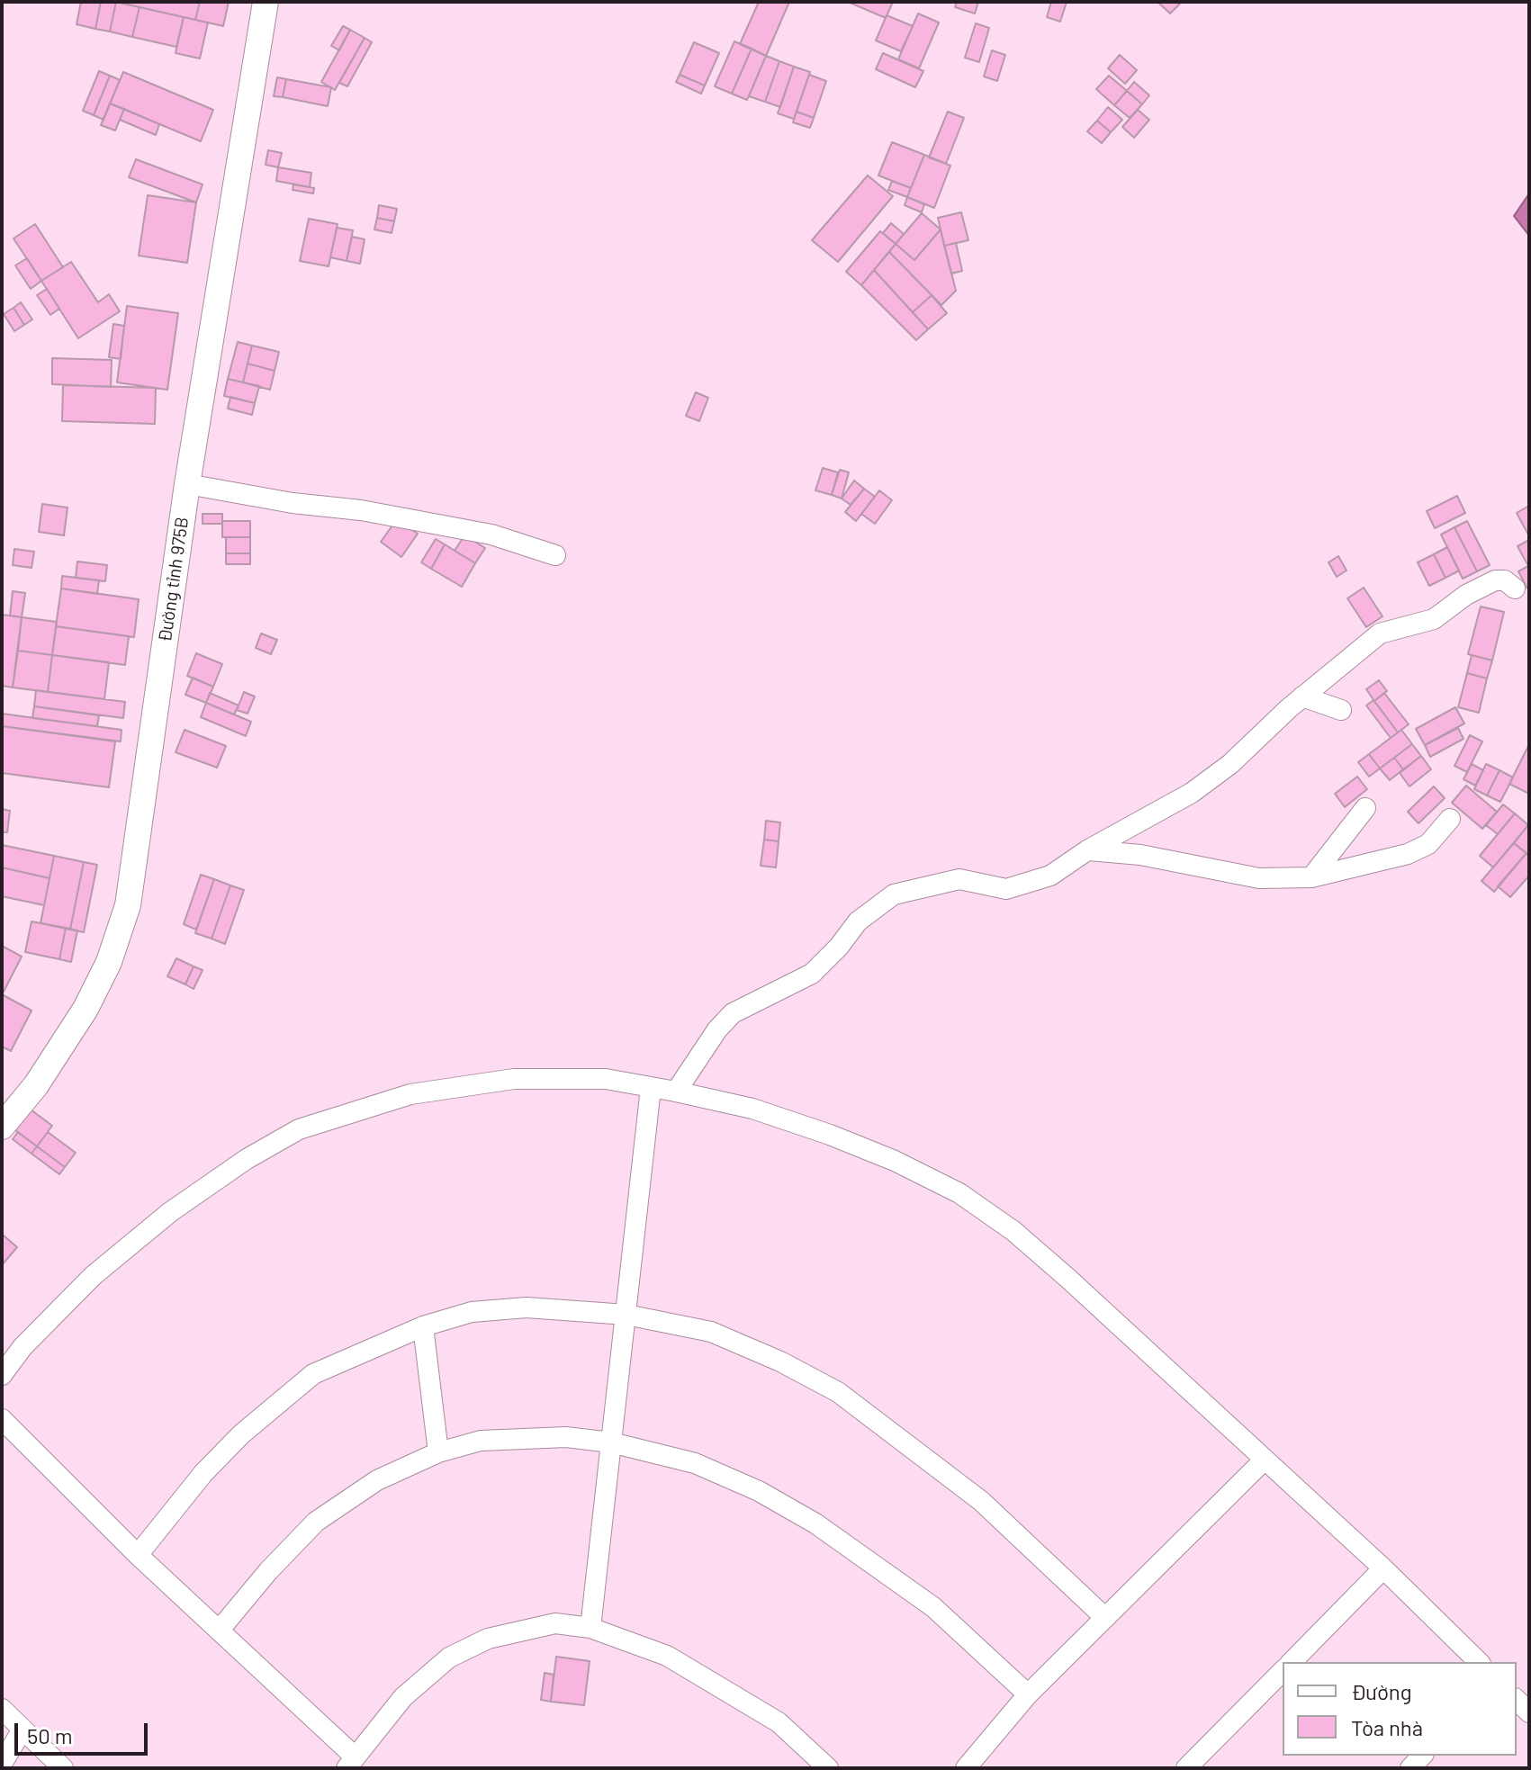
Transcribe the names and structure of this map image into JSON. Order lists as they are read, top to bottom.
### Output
{
  "streets": {
    "main road": ["Đường tỉnh 975B"]
  },
  "legend": ["Đường", "Tòa nhà"],
  "scale_bar": "50 m"
}
